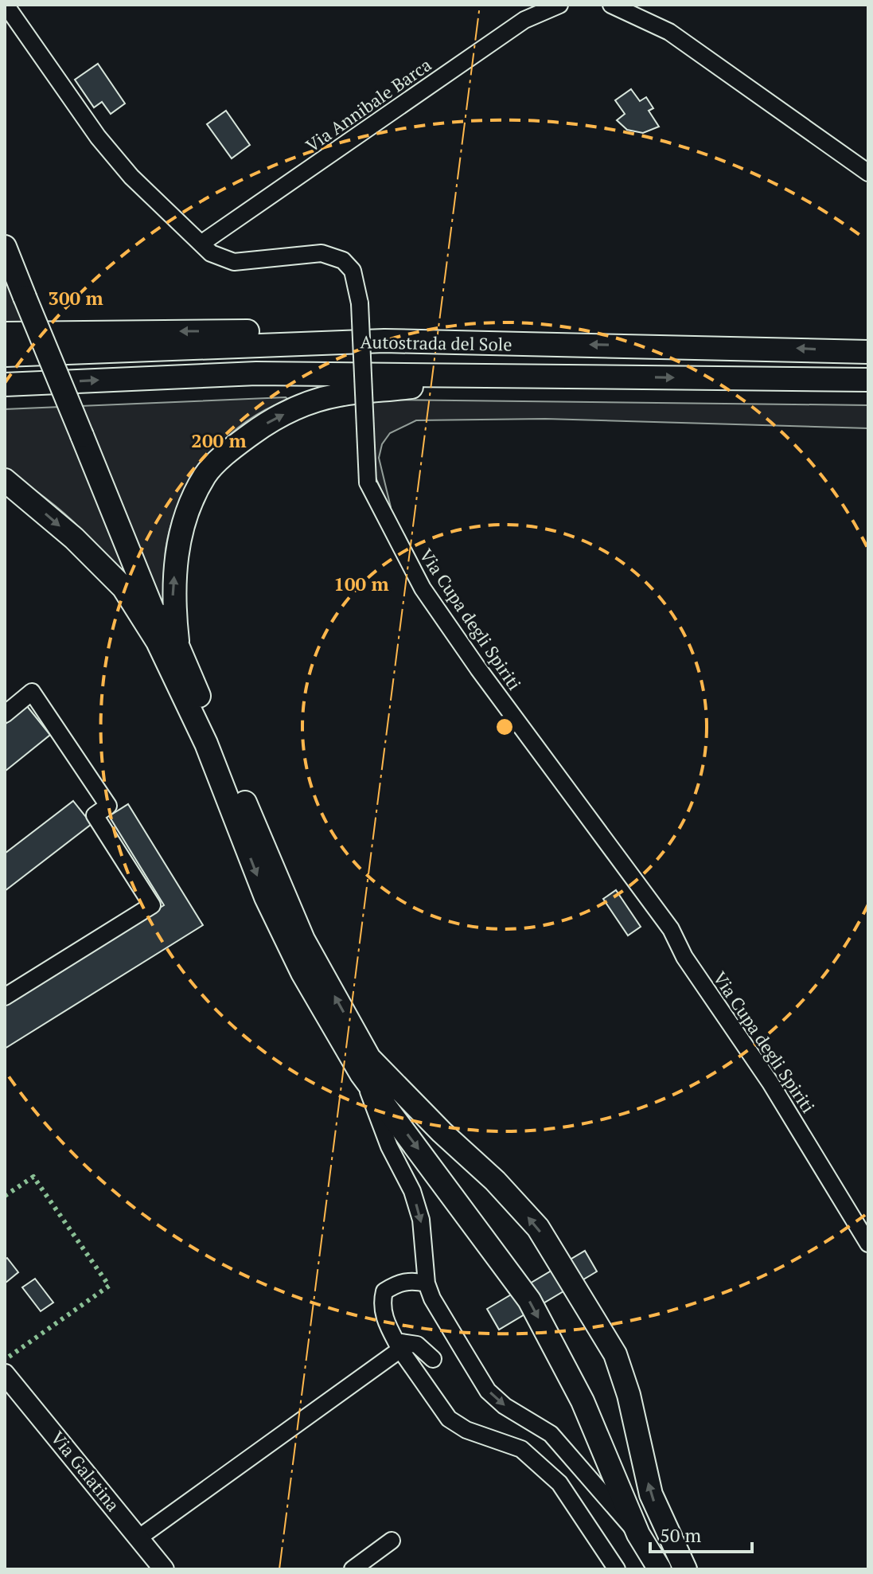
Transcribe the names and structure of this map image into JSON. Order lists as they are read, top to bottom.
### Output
{
  "streets": {
    "highway": ["Autostrada del Sole"],
    "main road": ["Via Galatina"],
    "street": ["Via Annibale Barca", "Via Cupa degli Spiriti"]
  },
  "crossings": [
    ["Via Annibale Barca", "Via Cupa degli Spiriti"]
  ],
  "scale_bar": "50 m",
  "rings": ["300 m", "200 m", "100 m"]
}
